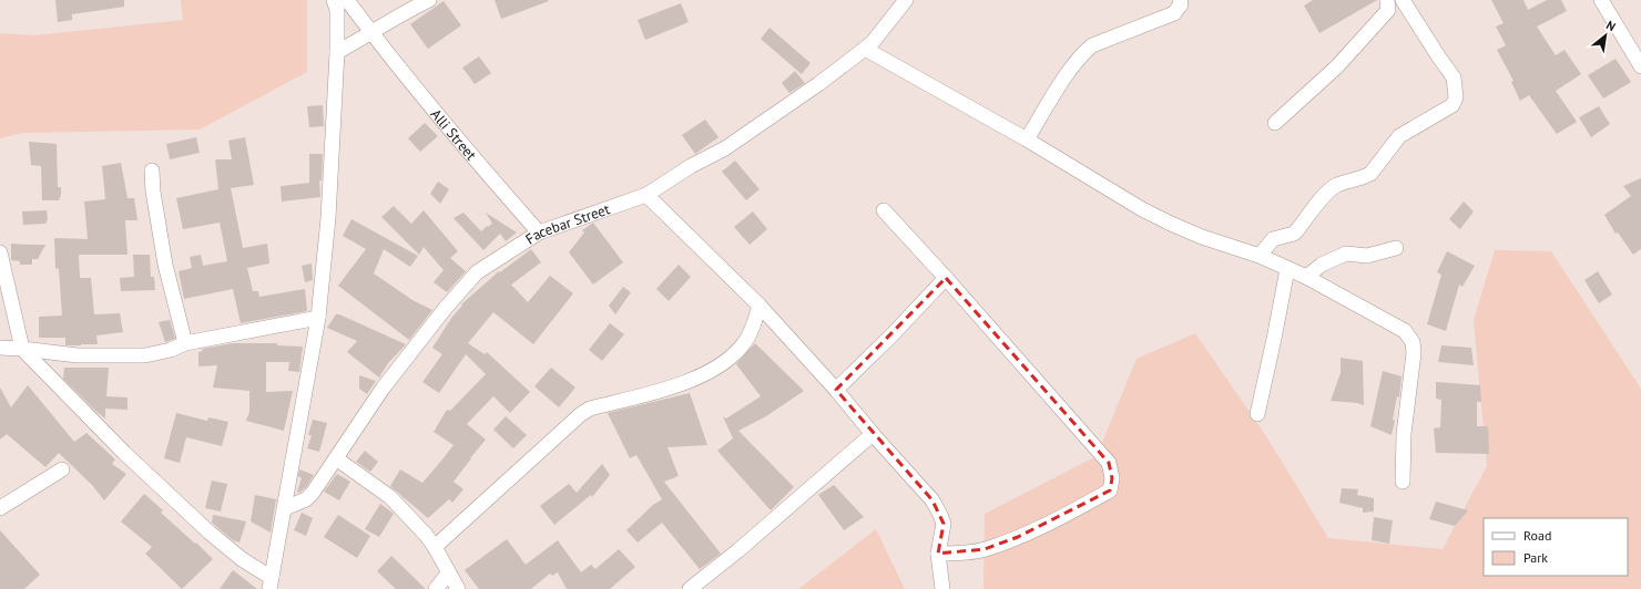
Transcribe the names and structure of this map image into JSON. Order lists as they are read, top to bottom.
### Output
{
  "streets": {
    "street": ["Alli Street", "Facebar Street"]
  },
  "crossings": [
    ["Alli Street", "Facebar Street"]
  ],
  "legend": ["Road", "Park"],
  "north": "top right"
}
